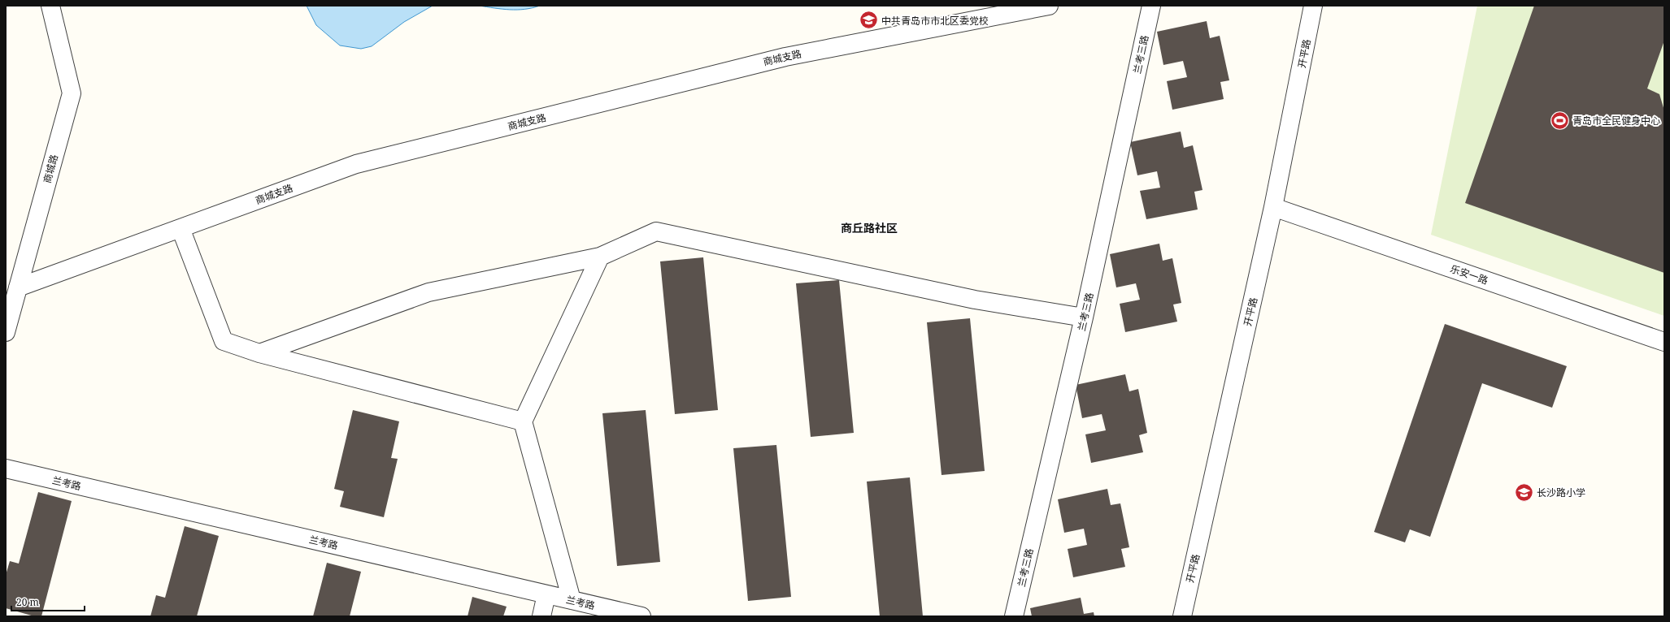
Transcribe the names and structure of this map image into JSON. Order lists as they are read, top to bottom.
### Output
{
  "streets": {
    "street": [
      "开平路",
      "兰考三路",
      "商城支路",
      "商城路",
      "乐安一路",
      "兰考路"
    ]
  },
  "crossings": [
    ["开平路", "乐安一路"],
    ["商城支路", "商城路"]
  ],
  "districts": ["商丘路社区"],
  "places": {
    "school or university": ["中共青岛市市北区委党校", "长沙路小学"],
    "sports": ["青岛市全民健身中心"]
  },
  "scale_bar": "20 m"
}
